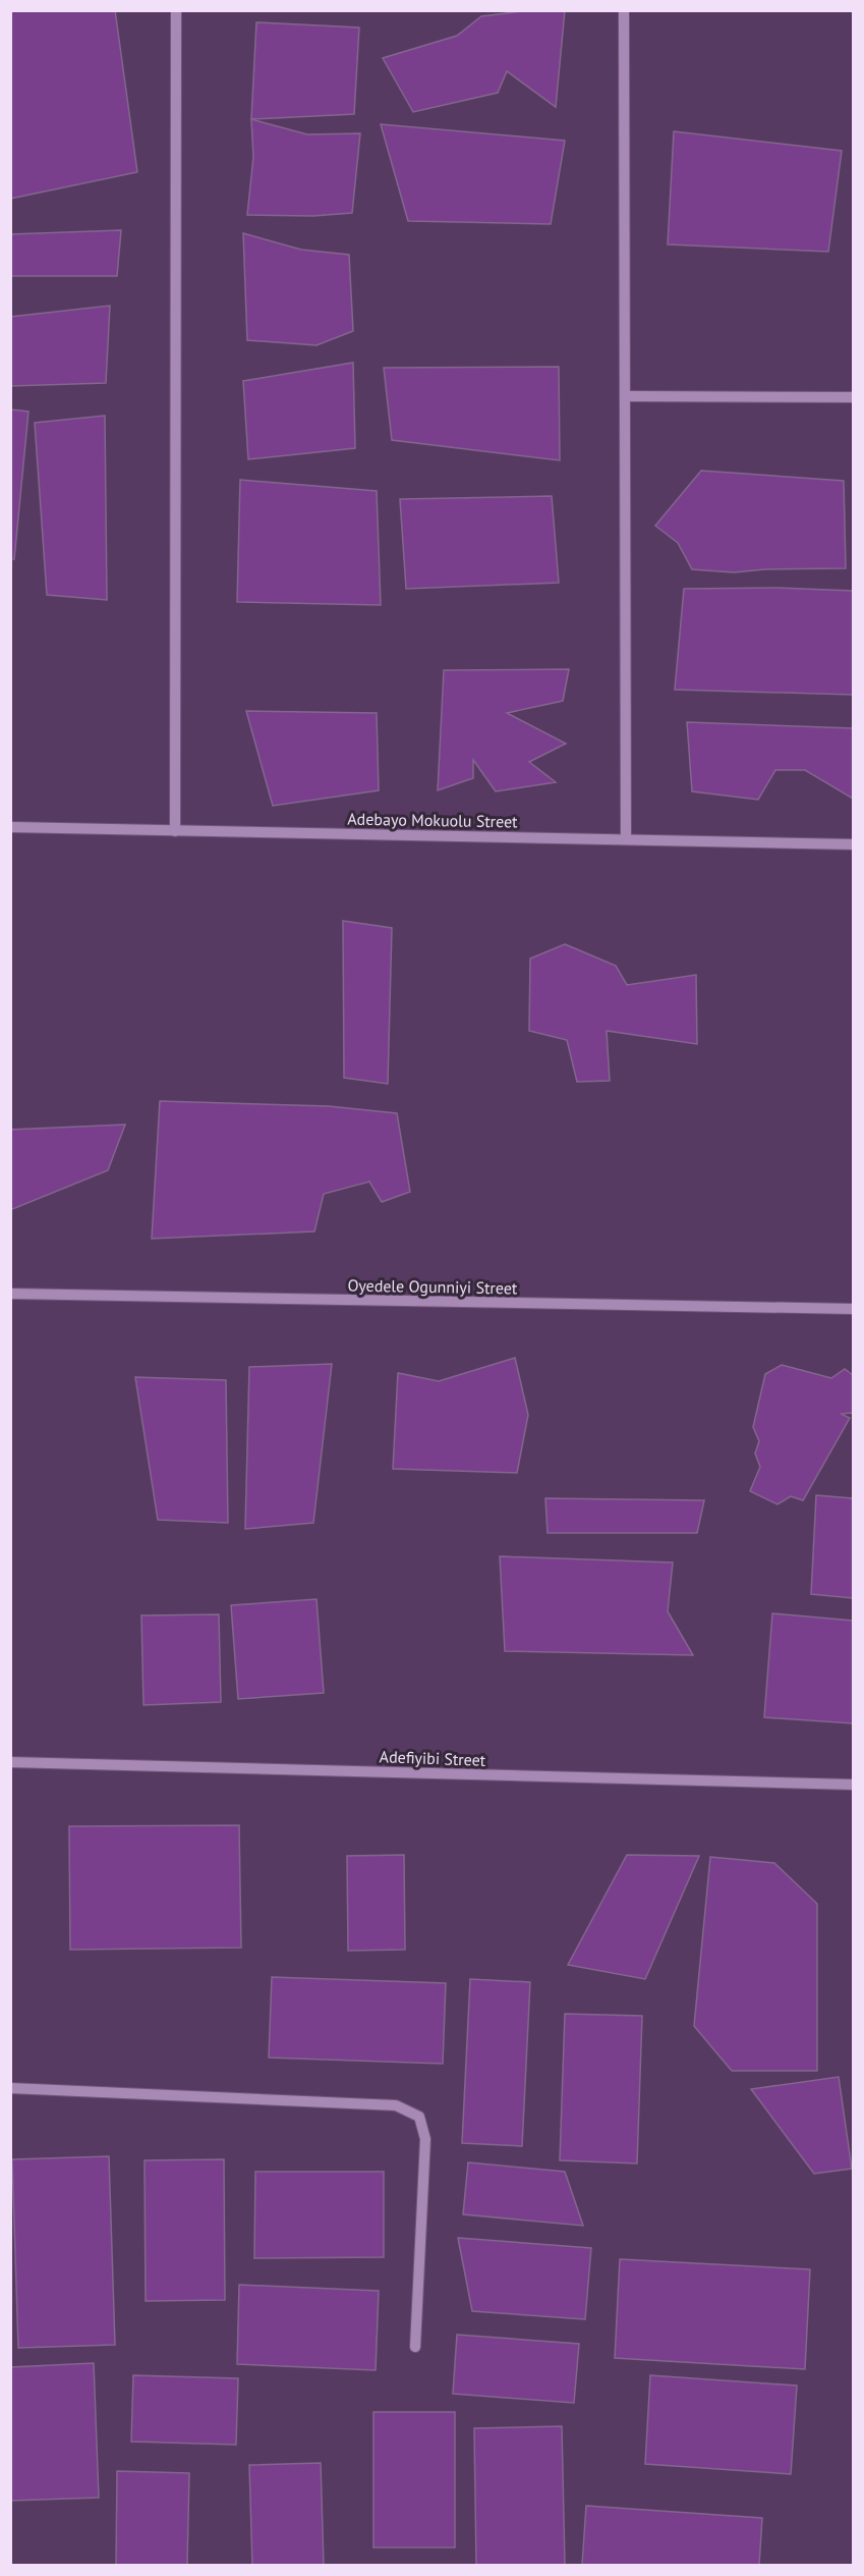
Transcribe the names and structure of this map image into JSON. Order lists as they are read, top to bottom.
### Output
{
  "streets": {
    "street": ["Adebayo Mokuolu Street", "Oyedele Ogunniyi Street", "Adefiyibi Street"]
  }
}
